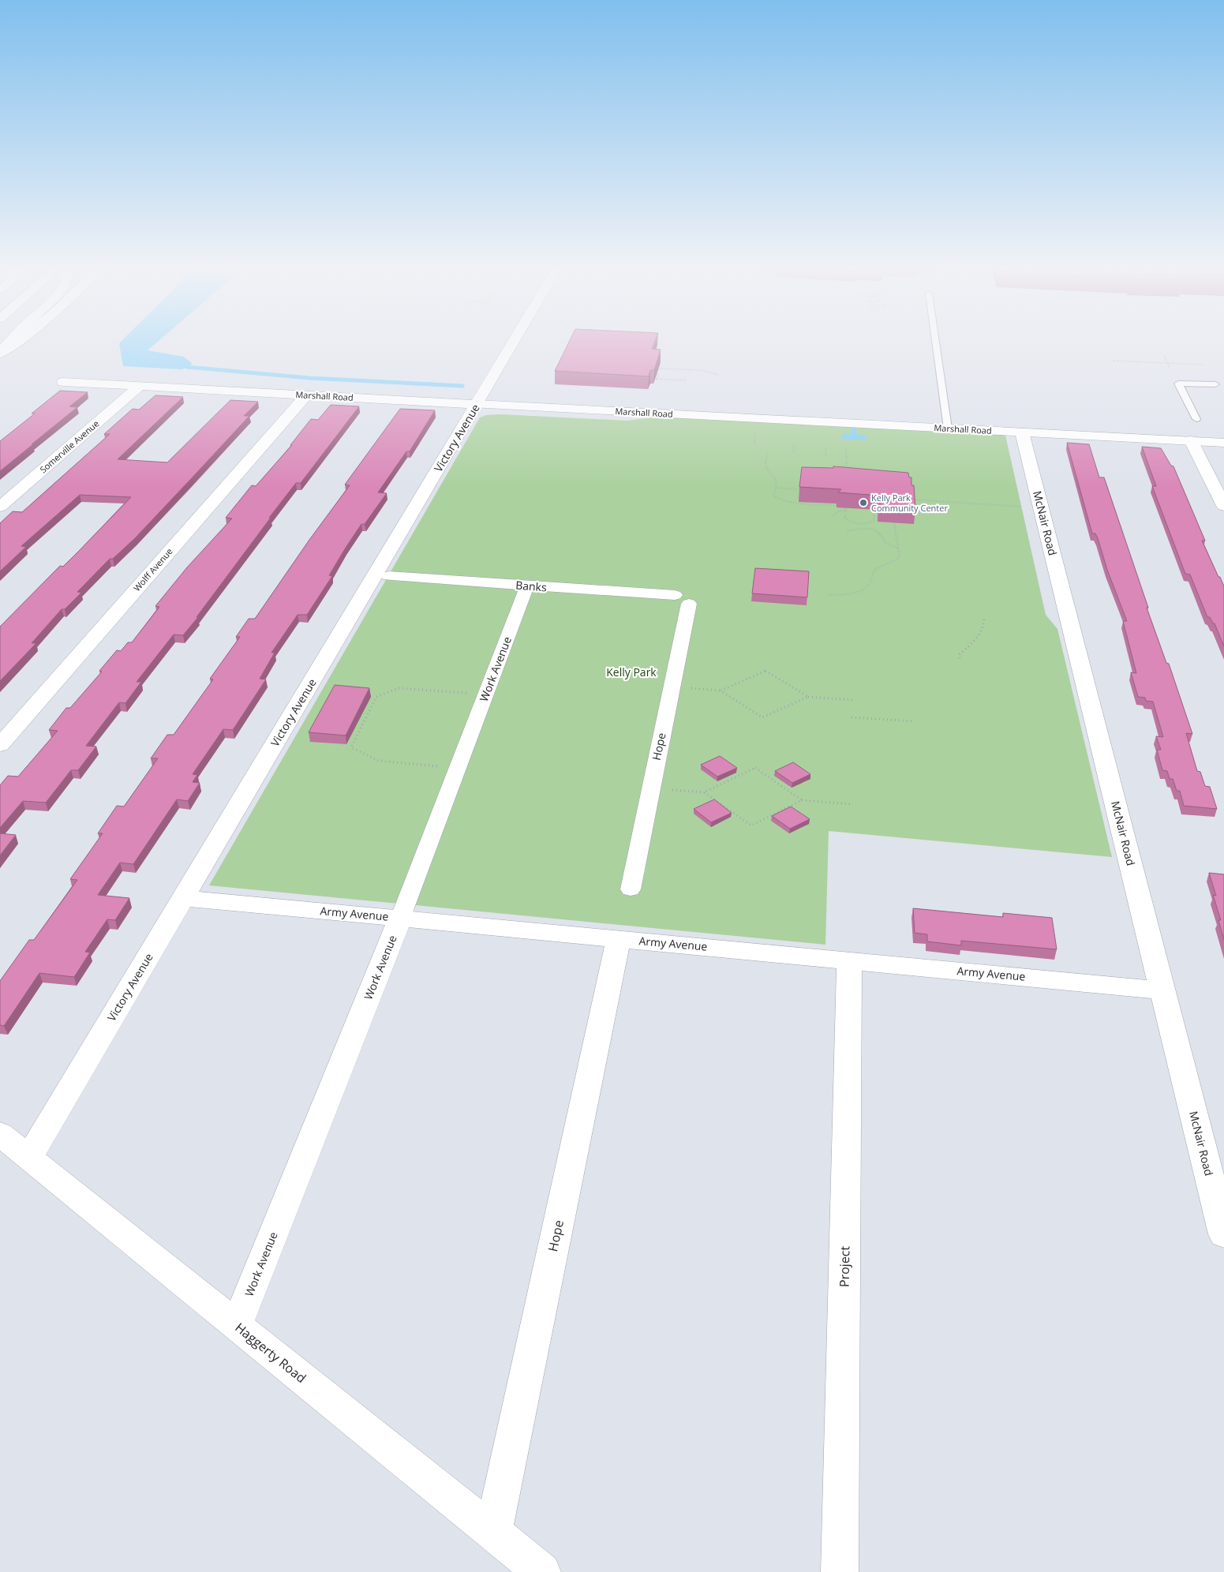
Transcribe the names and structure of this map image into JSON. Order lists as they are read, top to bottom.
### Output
{
  "streets": {
    "main road": [
      "Marshall Road",
      "Victory Avenue",
      "Somerville Avenue",
      "McNair Road",
      "Wolff Avenue",
      "Work Avenue",
      "Hope",
      "Army Avenue",
      "Project",
      "Haggerty Road"
    ],
    "street": ["Banks"]
  },
  "crossings": [
    ["Marshall Road", "Victory Avenue"],
    ["Marshall Road", "Somerville Avenue"],
    ["Marshall Road", "McNair Road"],
    ["Marshall Road", "Wolff Avenue"],
    ["Victory Avenue", "Army Avenue"],
    ["Victory Avenue", "Haggerty Road"],
    ["McNair Road", "Army Avenue"],
    ["Banks", "Work Avenue"],
    ["Banks", "Hope"],
    ["Work Avenue", "Army Avenue"],
    ["Work Avenue", "Haggerty Road"],
    ["Hope", "Army Avenue"],
    ["Hope", "Haggerty Road"],
    ["Army Avenue", "Project"]
  ],
  "parks": ["Kelly Park"],
  "places": ["Kelly Park Community Center"]
}
